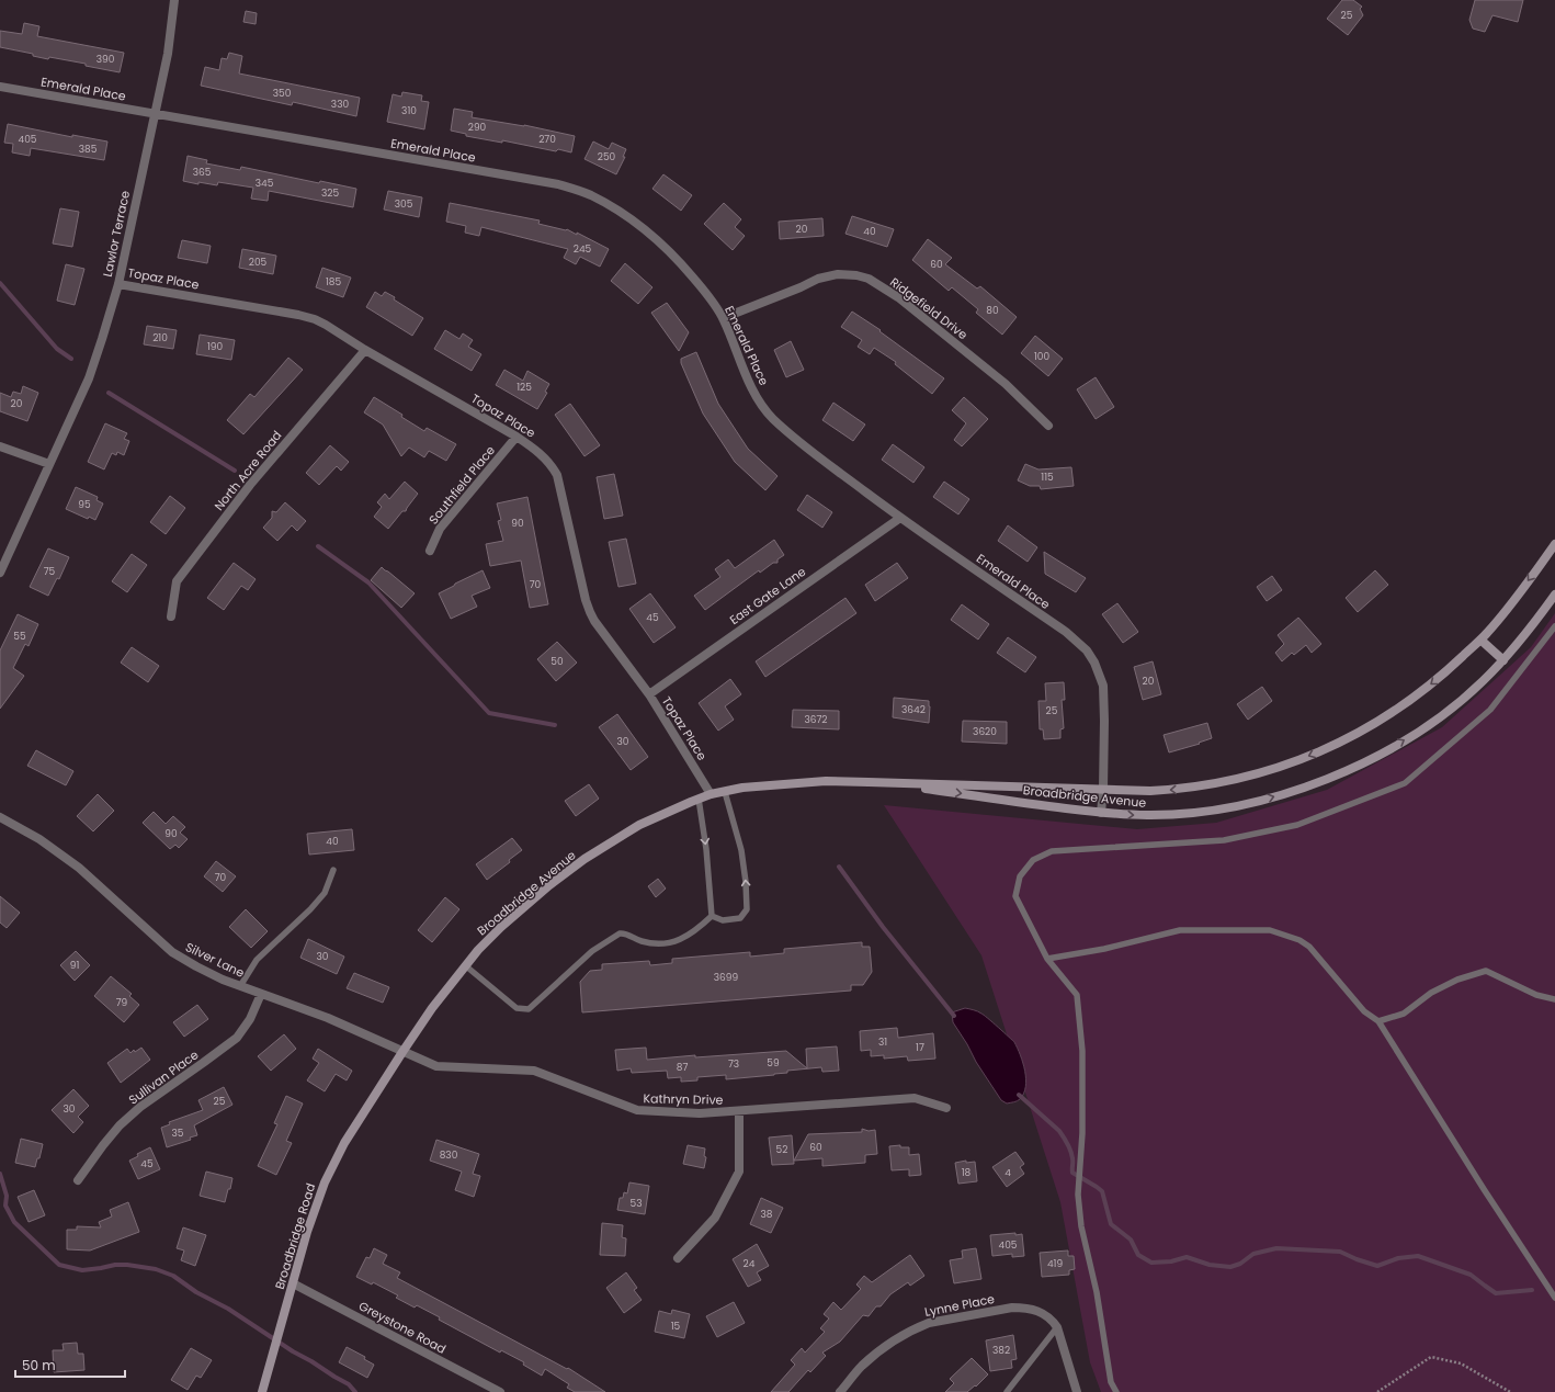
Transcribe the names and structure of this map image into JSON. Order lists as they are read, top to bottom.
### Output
{
  "streets": {
    "main road": ["Broadbridge Avenue", "Broadbridge Road"],
    "street": [
      "Emerald Place",
      "Lawlor Terrace",
      "Topaz Place",
      "Ridgefield Drive",
      "North Acre Road",
      "Southfield Place",
      "East Gate Lane",
      "Silver Lane",
      "Sullivan Place",
      "Kathryn Drive",
      "Lynne Place",
      "Greystone Road"
    ]
  },
  "crossings": [
    ["Emerald Place", "Lawlor Terrace"],
    ["Emerald Place", "Ridgefield Drive"],
    ["Emerald Place", "East Gate Lane"],
    ["Emerald Place", "Broadbridge Avenue"],
    ["Lawlor Terrace", "Topaz Place"],
    ["Topaz Place", "North Acre Road"],
    ["Topaz Place", "Southfield Place"],
    ["Topaz Place", "East Gate Lane"],
    ["Topaz Place", "Broadbridge Avenue"],
    ["Broadbridge Avenue", "Silver Lane"],
    ["Broadbridge Avenue", "Kathryn Drive"],
    ["Broadbridge Avenue", "Broadbridge Road"],
    ["Silver Lane", "Sullivan Place"],
    ["Silver Lane", "Kathryn Drive"],
    ["Silver Lane", "Broadbridge Road"],
    ["Kathryn Drive", "Broadbridge Road"],
    ["Broadbridge Road", "Greystone Road"]
  ],
  "house_numbers": [
    "25",
    "390",
    "350",
    "330",
    "310",
    "290",
    "405",
    "270",
    "385",
    "250",
    "365",
    "345",
    "325",
    "305",
    "20",
    "40",
    "245",
    "205",
    "60",
    "185",
    "80",
    "210",
    "190",
    "100",
    "125",
    "20",
    "115",
    "95",
    "90",
    "75",
    "70",
    "45",
    "55",
    "50",
    "20",
    "3642",
    "25",
    "3672",
    "3620",
    "30",
    "90",
    "40",
    "70",
    "30",
    "91",
    "3699",
    "79",
    "31",
    "17",
    "59",
    "73",
    "87",
    "25",
    "30",
    "35",
    "60",
    "52",
    "830",
    "45",
    "18",
    "4",
    "53",
    "38",
    "405",
    "24",
    "419",
    "15",
    "382"
  ],
  "scale_bar": "50 m"
}
